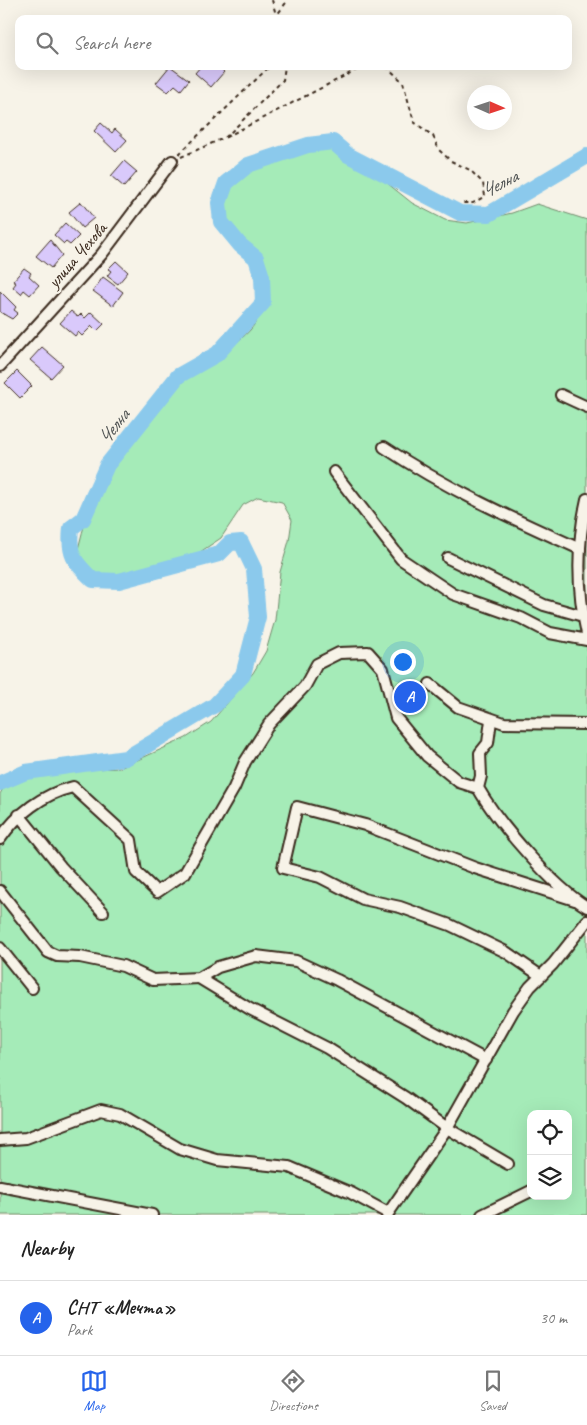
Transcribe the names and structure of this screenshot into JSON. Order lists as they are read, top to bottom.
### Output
{
  "streets": {
    "street": ["улица Чехова"]
  },
  "water": ["Челна"],
  "north": "right",
  "page": {
    "search": "Search here",
    "pins": "A",
    "heading": "Nearby",
    "list": [
      {
        "mark": "A",
        "name": "СНТ «Мечта»",
        "note": "Park",
        "value": "30 m"
      }
    ],
    "nav": ["Map", "Directions", "Saved"]
  }
}
